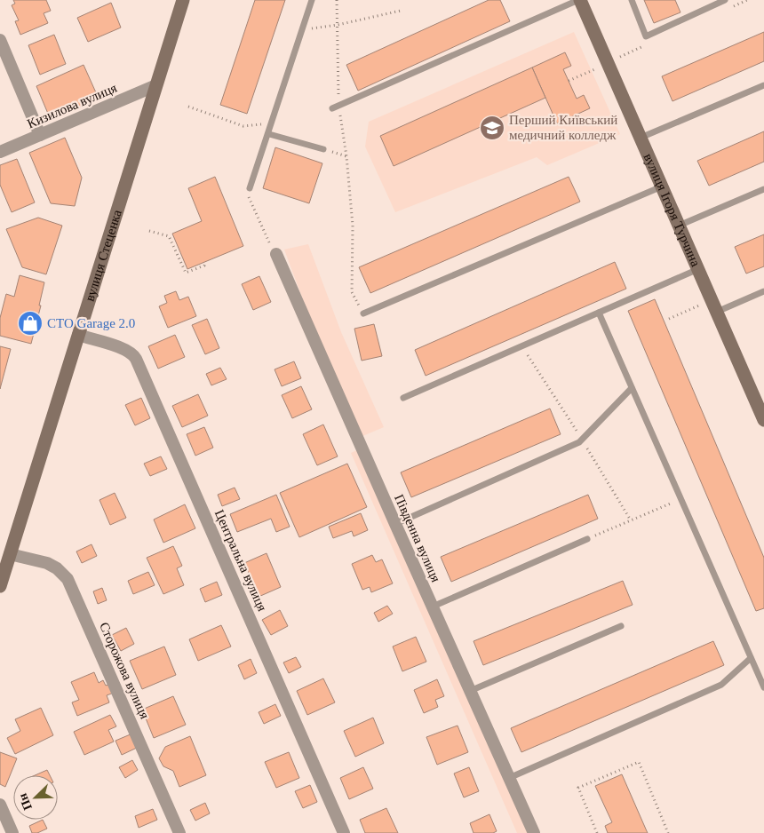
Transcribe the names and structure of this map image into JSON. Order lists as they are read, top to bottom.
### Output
{
  "streets": {
    "main road": ["вулиця Ігоря Турчина", "вулиця Стеценка"],
    "street": [
      "Кизилова вулиця",
      "Південна вулиця",
      "Центральна вулиця",
      "Сторожова вулиця"
    ]
  },
  "crossings": [
    ["Кизилова вулиця", "вулиця Стеценка"],
    ["вулиця Стеценка", "Центральна вулиця"],
    ["вулиця Стеценка", "Сторожова вулиця"]
  ],
  "places": {
    "school or university": ["Перший Київський медичний колледж"],
    "shop": ["СТО Garage 2.0"]
  },
  "north": "bottom left"
}
